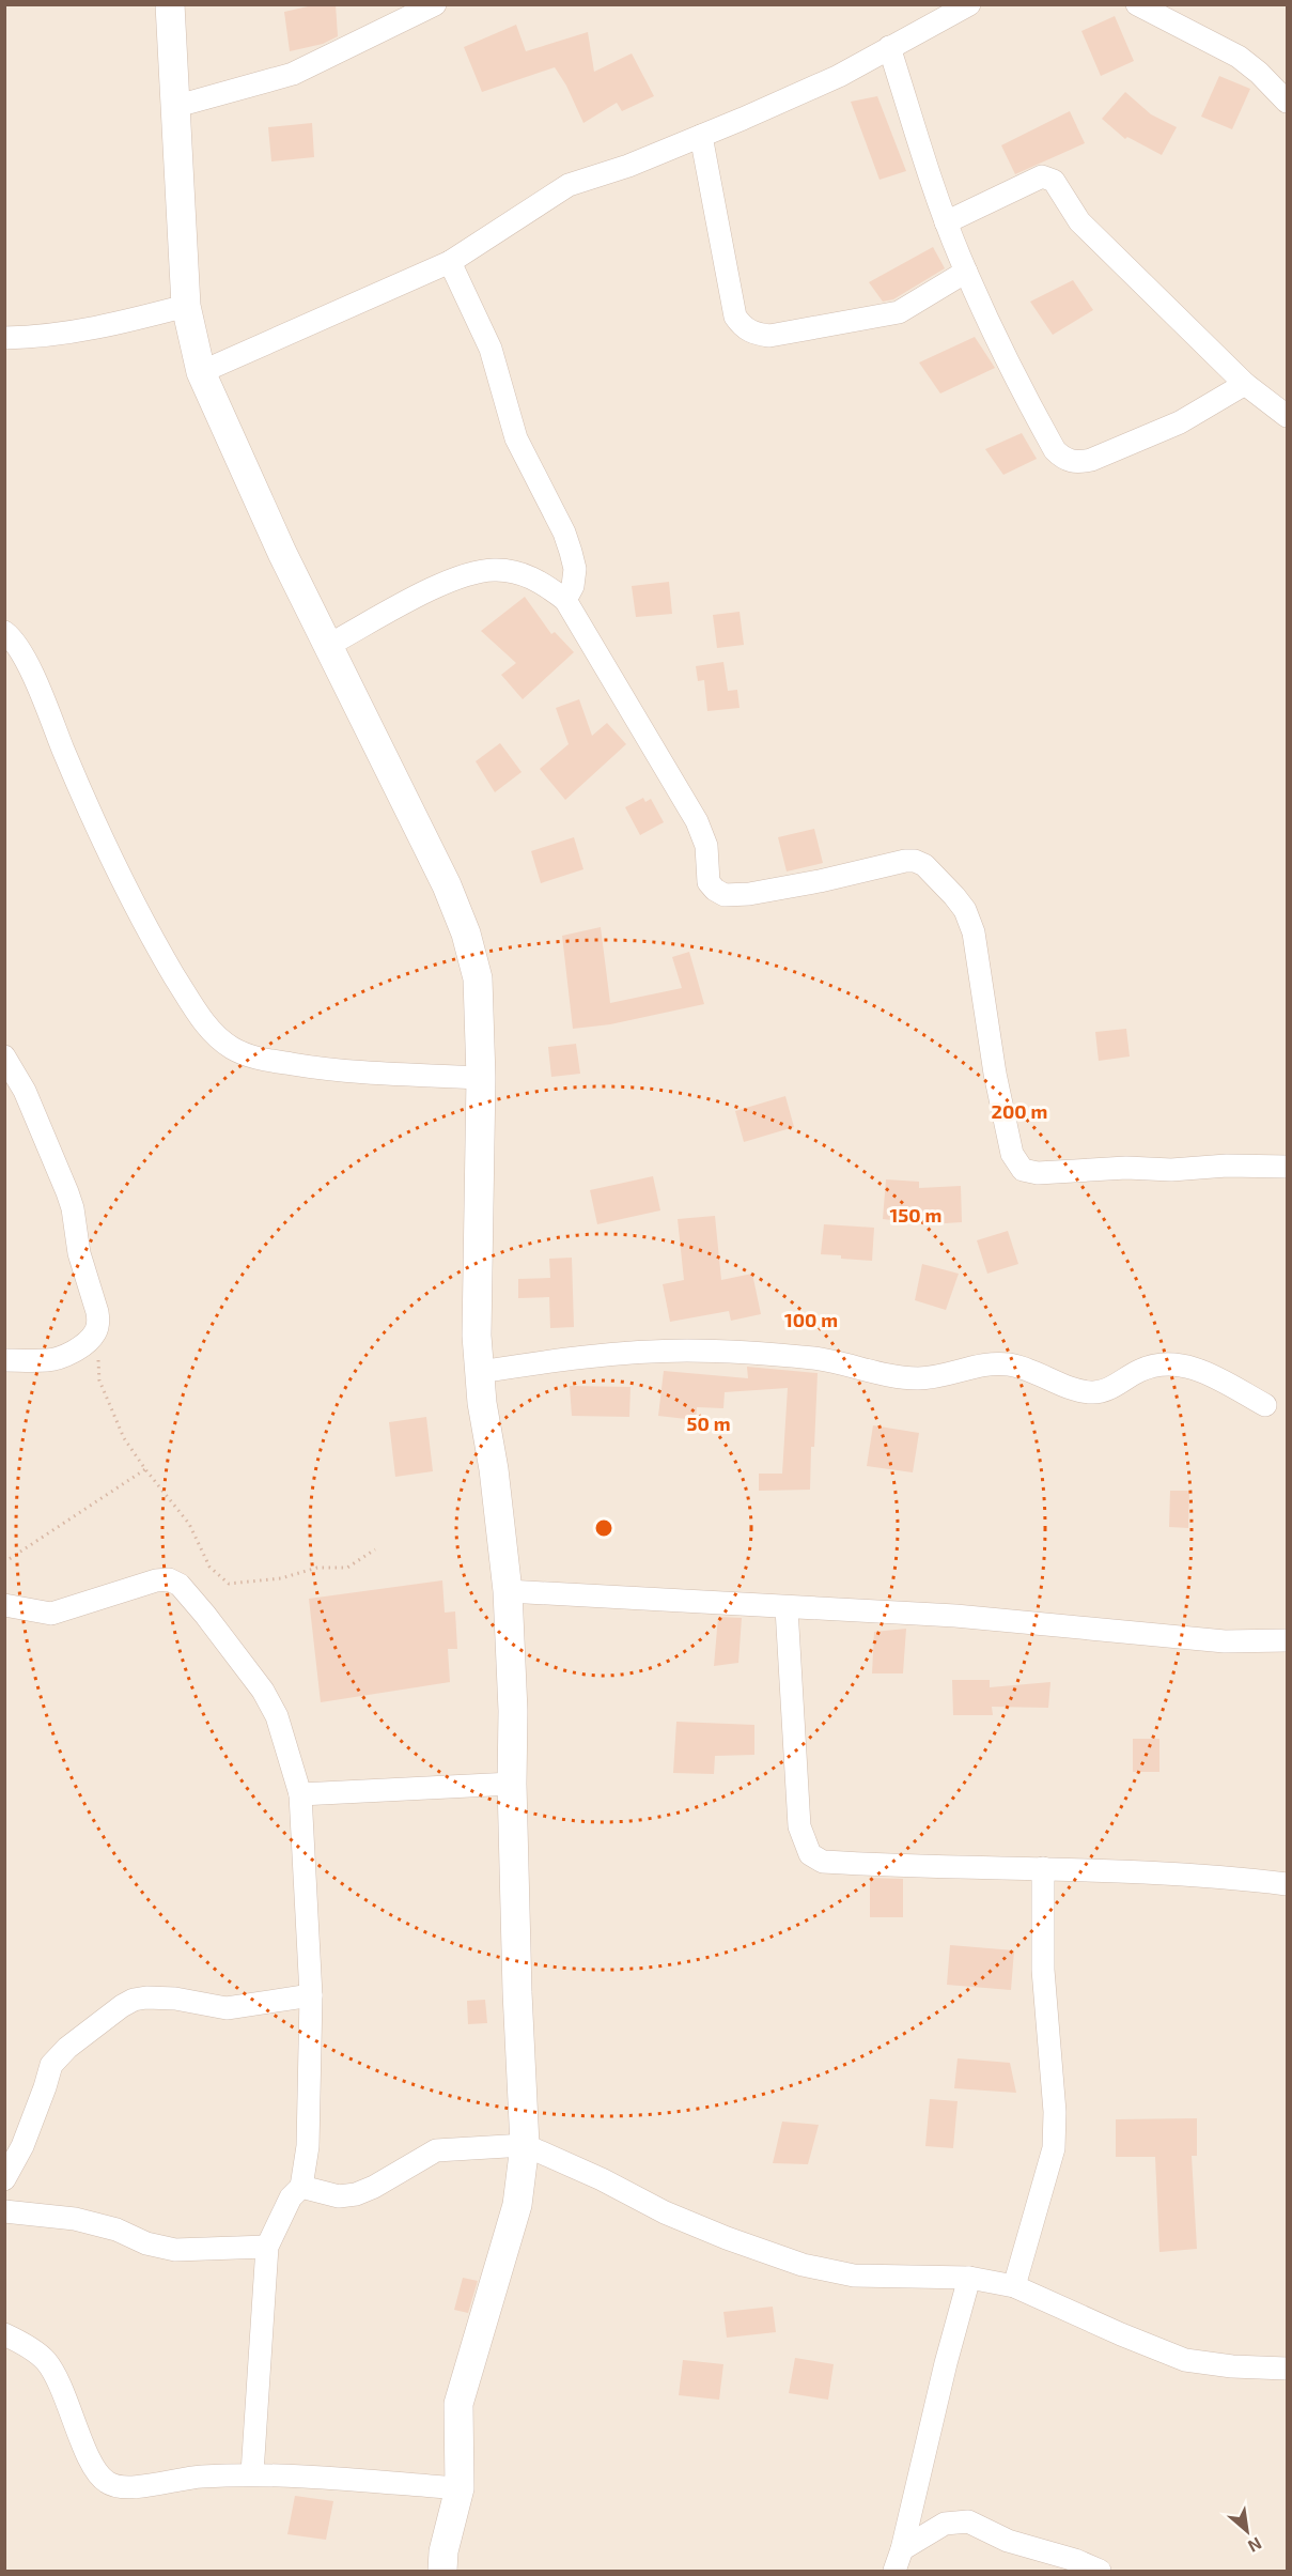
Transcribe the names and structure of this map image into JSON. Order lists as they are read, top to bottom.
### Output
{
  "north": "bottom right",
  "rings": [
    "200 m",
    "150 m",
    "100 m",
    "50 m"
  ]
}
